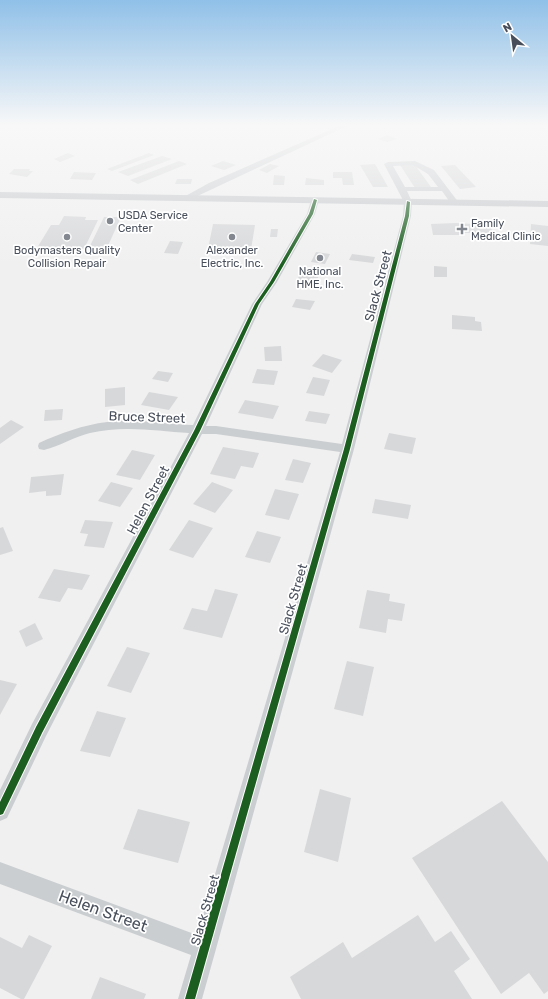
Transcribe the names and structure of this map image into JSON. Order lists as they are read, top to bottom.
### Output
{
  "streets": {
    "street": ["Slack Street", "Bruce Street", "Helen Street"]
  },
  "crossings": [
    ["Slack Street", "Bruce Street"],
    ["Slack Street", "Helen Street"],
    ["Bruce Street", "Helen Street"]
  ],
  "places": {
    "other": [
      "USDA Service Center",
      "Bodymasters Quality Collision Repair",
      "Alexander Electric, Inc.",
      "National HME, Inc."
    ],
    "health": ["Family Medical Clinic"]
  },
  "north": "top left"
}
